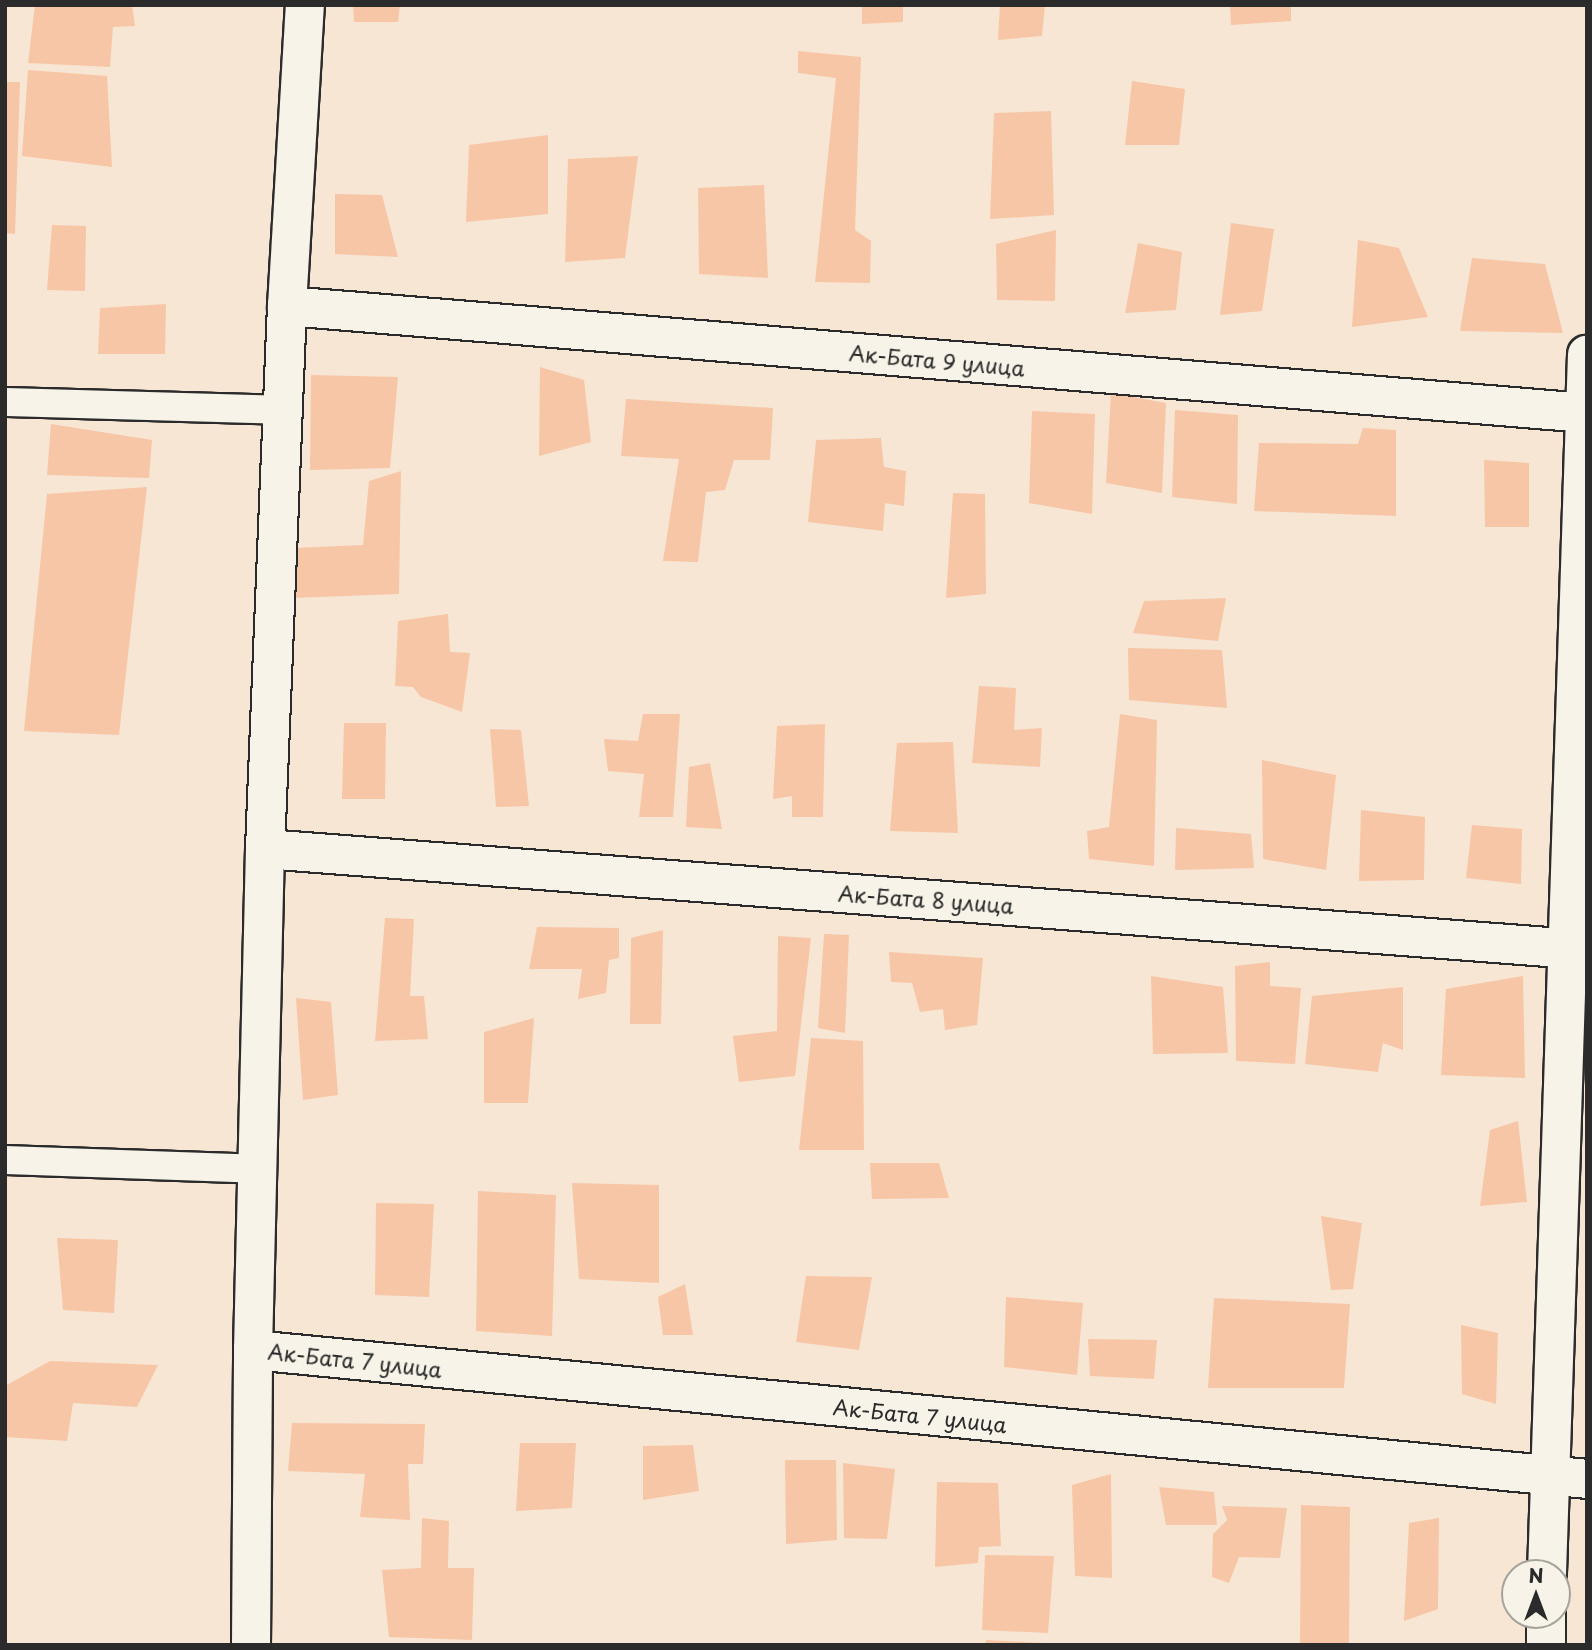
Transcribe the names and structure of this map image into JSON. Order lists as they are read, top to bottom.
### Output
{
  "streets": {
    "street": ["Ак-Бата 9 улица", "Ак-Бата 8 улица", "Ак-Бата 7 улица"]
  },
  "north": "top"
}
